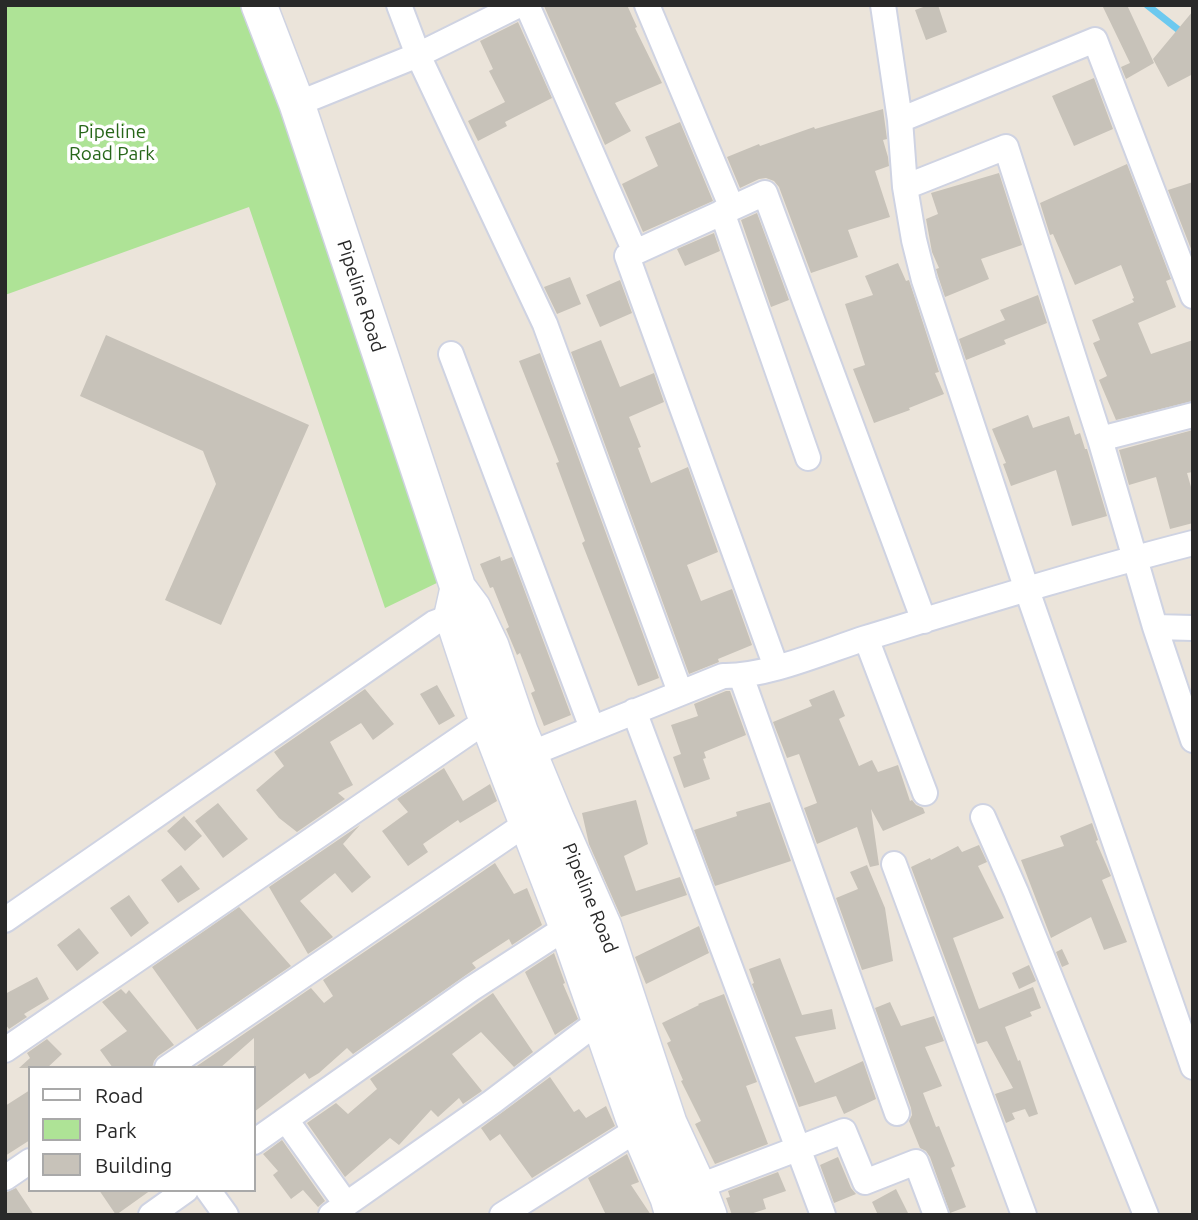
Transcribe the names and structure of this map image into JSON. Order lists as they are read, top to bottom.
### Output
{
  "streets": {
    "main road": ["Pipeline Road"]
  },
  "parks": ["Pipeline Road Park"],
  "legend": ["Road", "Park", "Building"]
}
